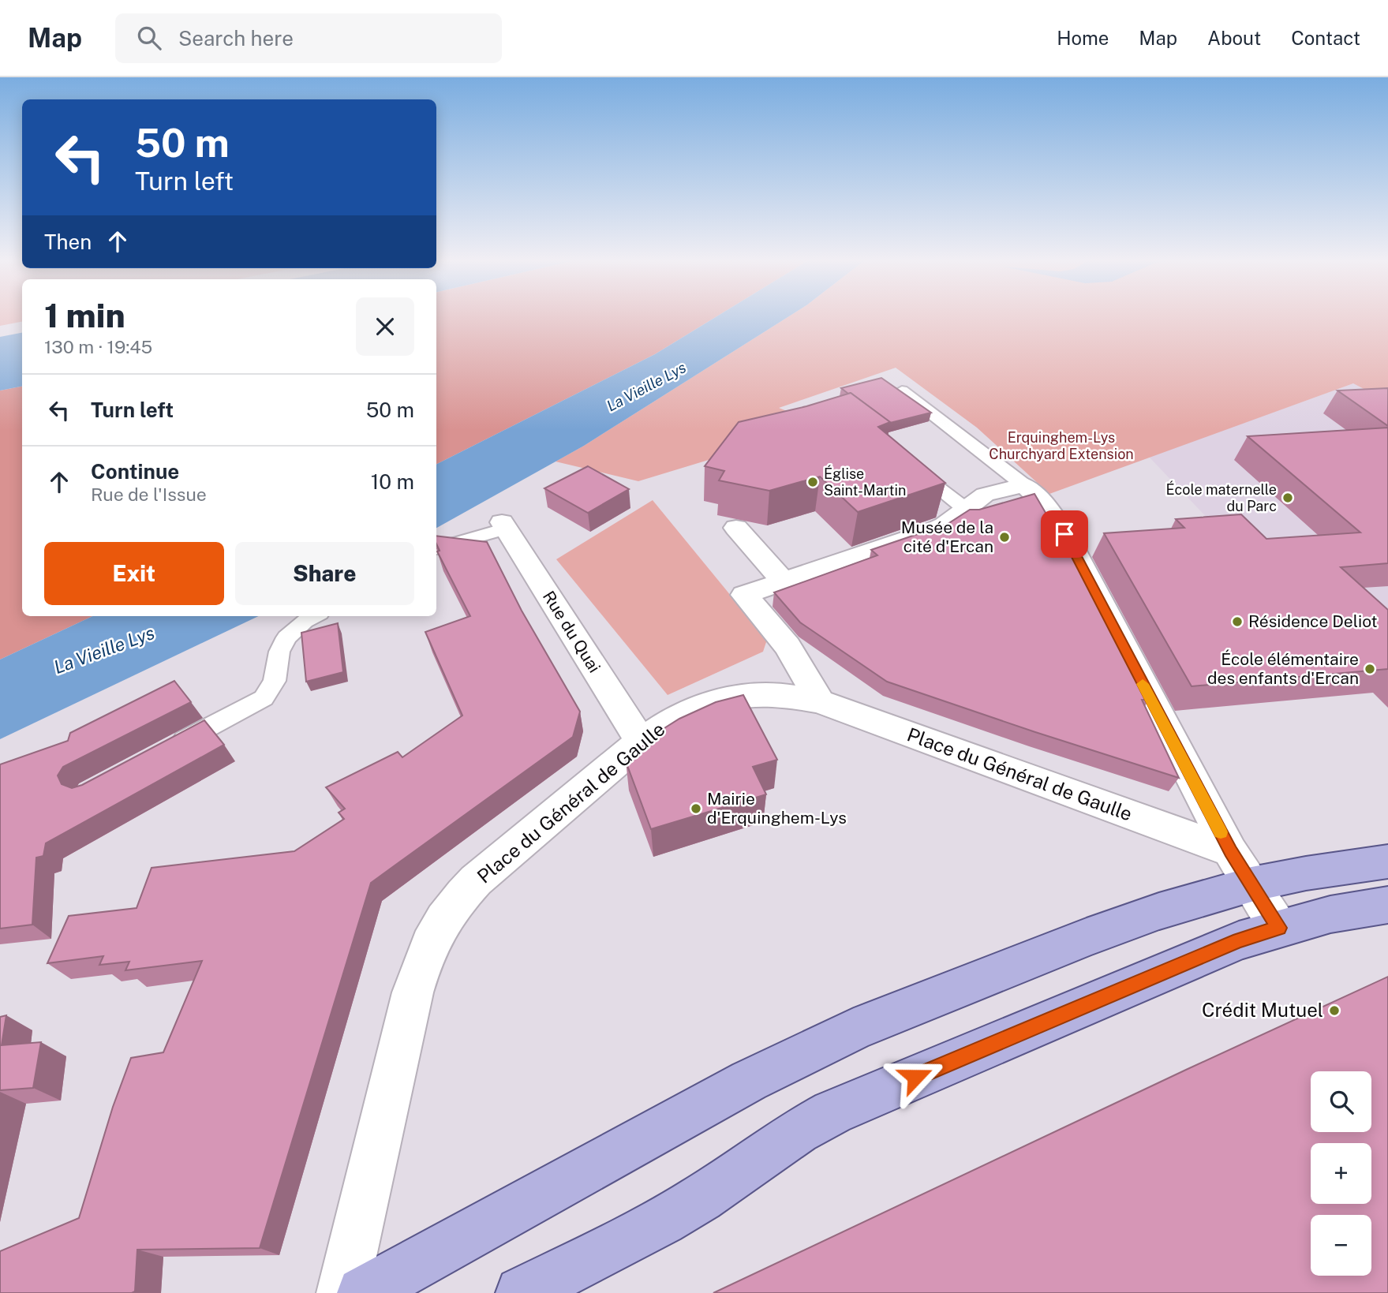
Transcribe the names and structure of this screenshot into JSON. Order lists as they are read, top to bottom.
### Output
{
  "streets": {
    "street": ["Rue du Quai", "Place du Général de Gaulle"]
  },
  "crossings": [
    ["Rue du Quai", "Place du Général de Gaulle"]
  ],
  "water": ["La Vieille Lys"],
  "parks": ["Erquinghem-Lys Churchyard Extension"],
  "places": [
    "Église Saint-Martin",
    "École maternelle du Parc",
    "Musée de la cité d'Ercan",
    "Résidence Deliot",
    "École élémentaire des enfants d'Ercan",
    "Mairie d'Erquinghem-Lys",
    "Crédit Mutuel"
  ],
  "page": {
    "header": "Map",
    "search": "Search here",
    "nav": [
      "Home",
      "Map",
      "About",
      "Contact"
    ],
    "turn": ["50 m", "Turn left"],
    "then": "Then",
    "heading": ["1 min", "130 m · 19:45"],
    "list": [
      {
        "name": "Turn left",
        "value": "50 m"
      },
      {
        "name": "Continue",
        "note": "Rue de l'Issue",
        "value": "10 m"
      }
    ],
    "buttons": ["Exit", "Share"],
    "map_buttons": ["+", "−"]
  }
}
